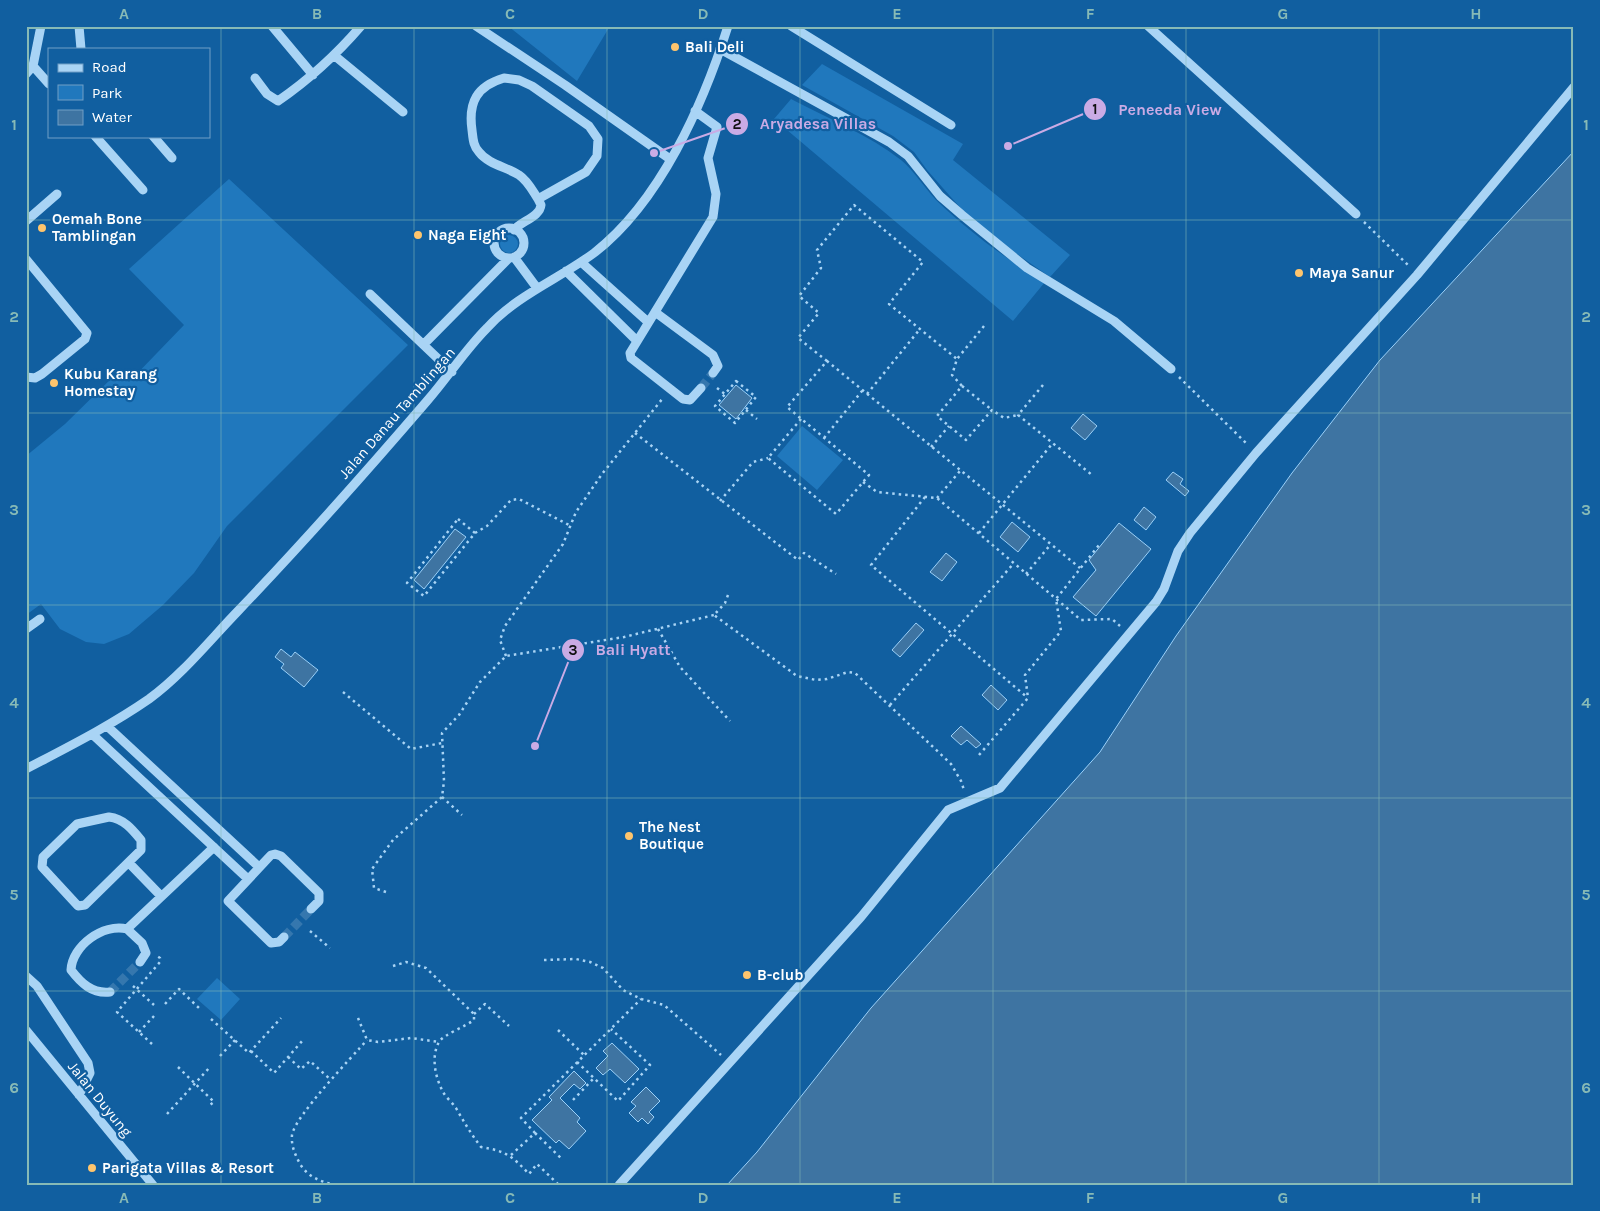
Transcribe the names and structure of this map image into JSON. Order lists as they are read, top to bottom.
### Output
{
  "streets": {
    "street": ["Jalan Danau Tamblingan", "Jalan Duyung"]
  },
  "places": [
    "Bali Deli",
    "Peneeda View",
    "Aryadesa Villas",
    "Oemah Bone Tamblingan",
    "Naga Eight",
    "Maya Sanur",
    "Kubu Karang Homestay",
    "Bali Hyatt",
    "The Nest Boutique",
    "B-club",
    "Parigata Villas & Resort"
  ],
  "legend": ["Road", "Park", "Water"],
  "grid": {
    "columns": [
      "A",
      "B",
      "C",
      "D",
      "E",
      "F",
      "G",
      "H"
    ],
    "rows": [
      "1",
      "2",
      "3",
      "4",
      "5",
      "6"
    ]
  }
}
